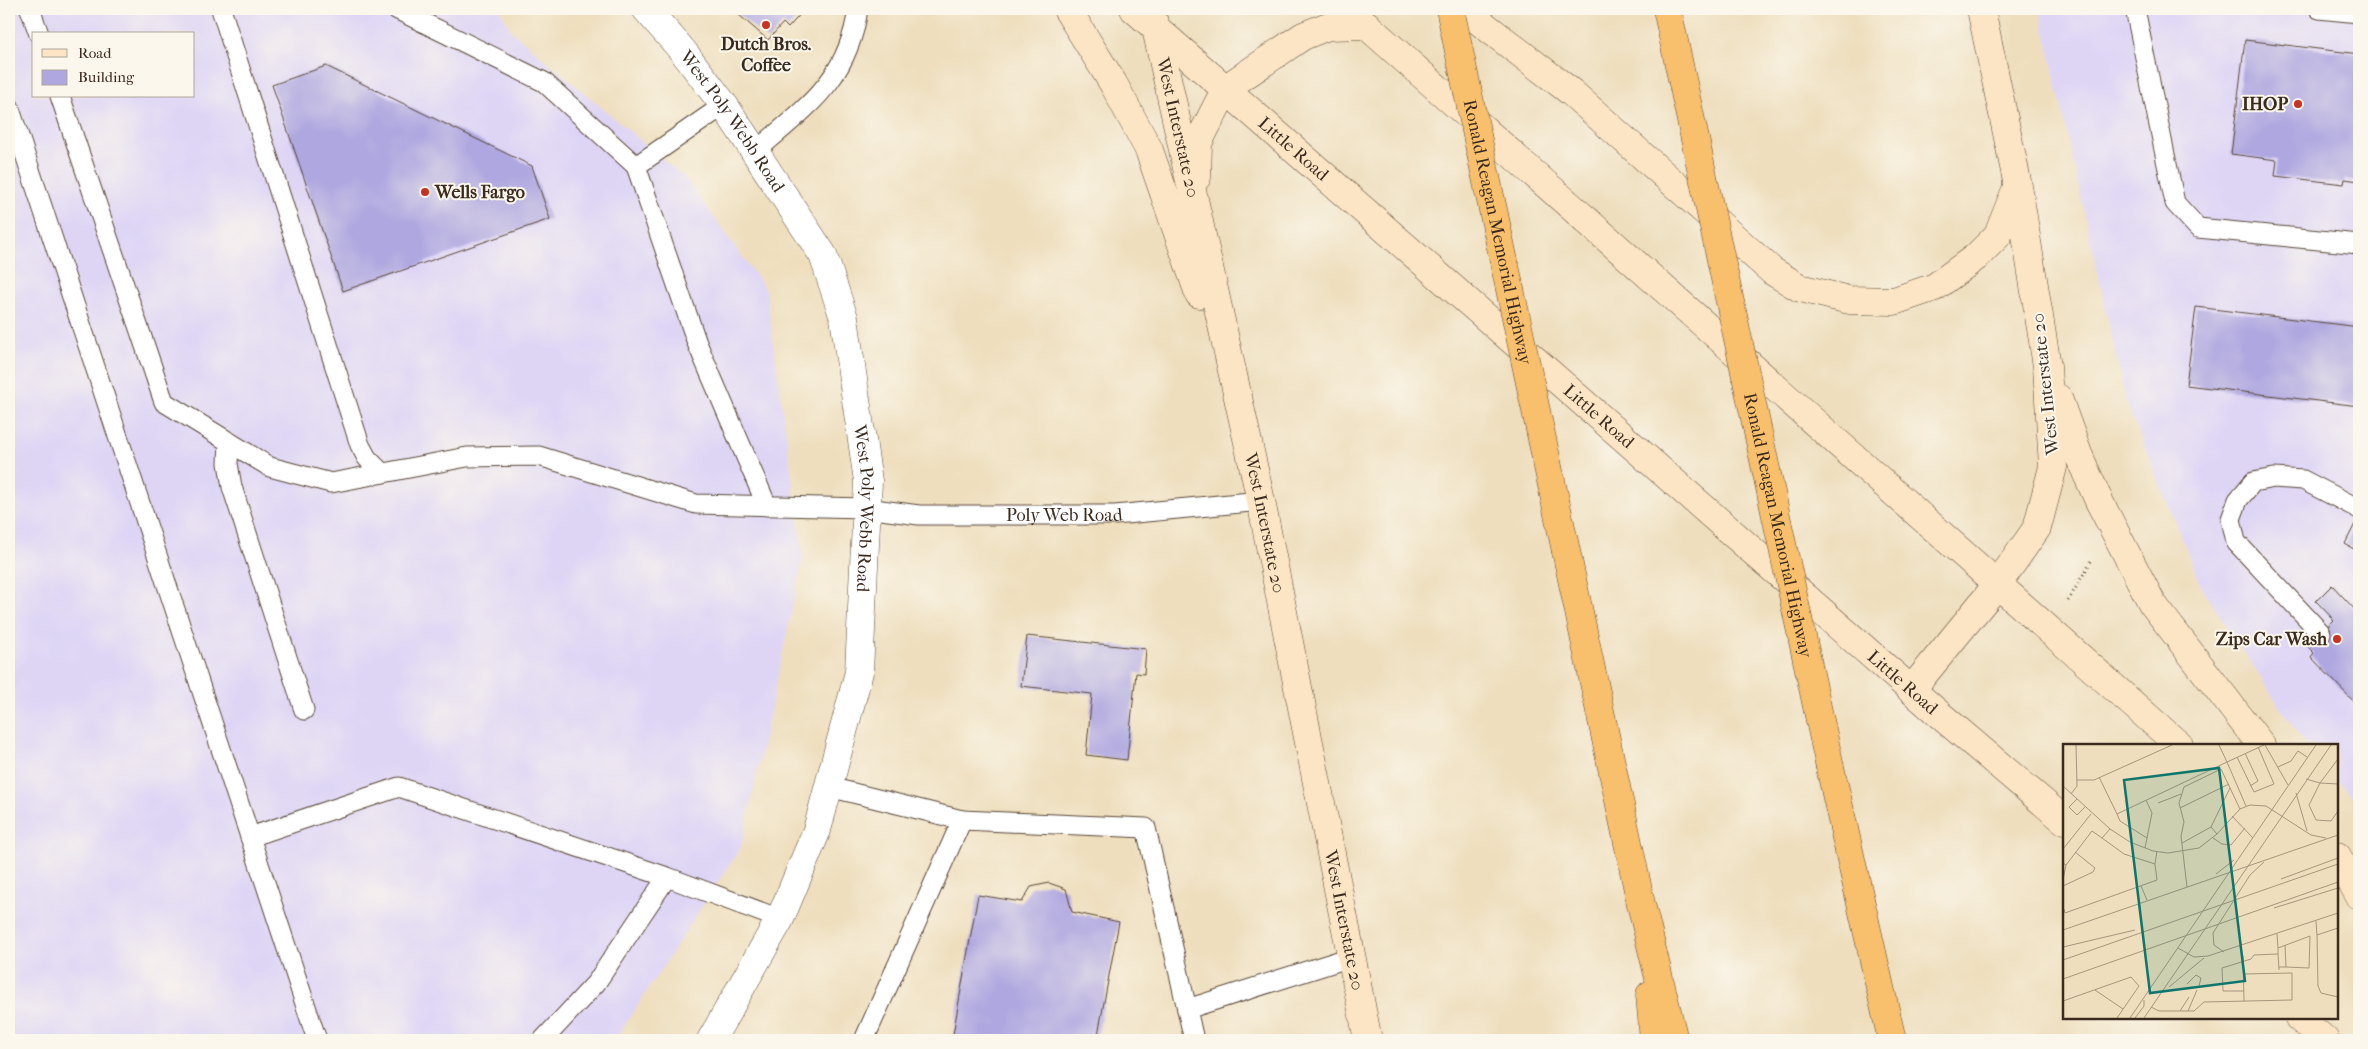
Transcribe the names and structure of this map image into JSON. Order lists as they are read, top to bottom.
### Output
{
  "streets": {
    "highway": ["Ronald Reagan Memorial Highway"],
    "main road": ["West Interstate 20", "Little Road"],
    "street": ["West Poly Webb Road"],
    "lane": ["Poly Web Road"]
  },
  "crossings": [
    ["West Poly Webb Road", "Poly Web Road"],
    ["West Interstate 20", "Little Road"],
    ["West Interstate 20", "Poly Web Road"]
  ],
  "places": [
    "Dutch Bros. Coffee",
    "IHOP",
    "Wells Fargo",
    "Zips Car Wash"
  ],
  "legend": ["Road", "Building"]
}
